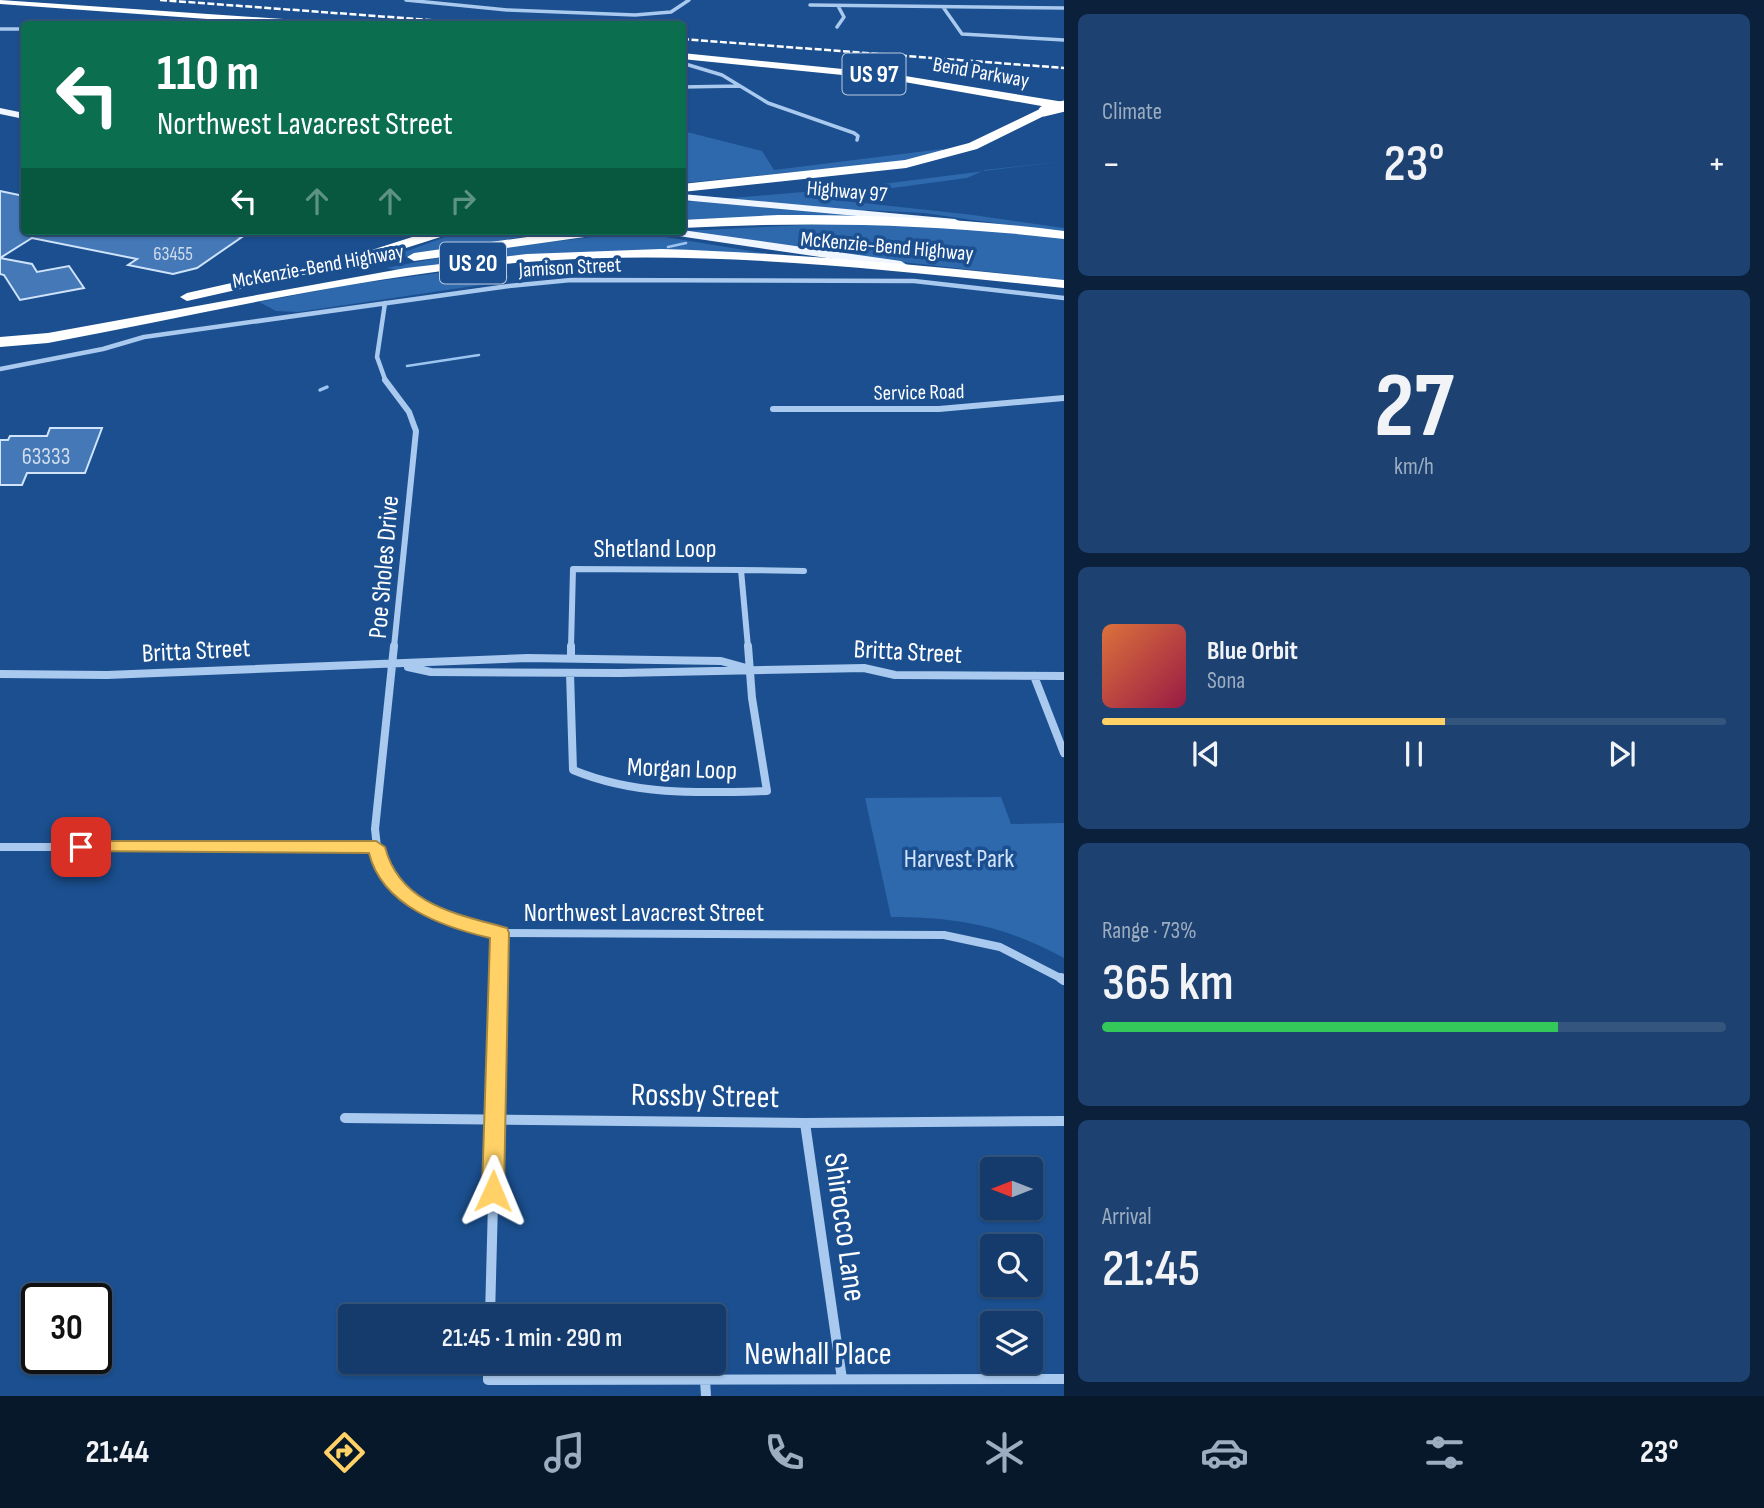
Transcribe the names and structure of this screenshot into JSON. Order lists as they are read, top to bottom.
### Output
{
  "streets": {
    "highway": [
      "Bend Parkway",
      "US 97",
      "McKenzie-Bend Highway",
      "US 20"
    ],
    "main road": ["Highway 97"],
    "street": [
      "Jamison Street",
      "Service Road",
      "Shetland Loop",
      "Poe Sholes Drive",
      "Britta Street",
      "Morgan Loop",
      "Northwest Lavacrest Street",
      "Rossby Street",
      "Shirocco Lane",
      "Newhall Place"
    ]
  },
  "crossings": [
    ["Highway 97", "McKenzie-Bend Highway"],
    ["Jamison Street", "Poe Sholes Drive"],
    ["Shetland Loop", "Britta Street"],
    ["Shetland Loop", "Morgan Loop"],
    ["Poe Sholes Drive", "Britta Street"],
    ["Poe Sholes Drive", "Northwest Lavacrest Street"],
    ["Britta Street", "Morgan Loop"],
    ["Rossby Street", "Shirocco Lane"],
    ["Shirocco Lane", "Newhall Place"]
  ],
  "parks": ["Harvest Park"],
  "house_numbers": ["63455", "63333"],
  "north": "left",
  "page": {
    "tile": [
      "Climate",
      ["27", "km/h"],
      ["Range · 73%", "365 km"],
      ["Arrival", "21:45"]
    ],
    "turn": ["110 m", "Northwest Lavacrest Street"],
    "heat": ["−", "23°", "+"],
    "song": ["Blue Orbit", "Sona"],
    "limit": "30",
    "trip": "21:45 · 1 min · 290 m",
    "tabs": ["21:44", "23°"]
  }
}
